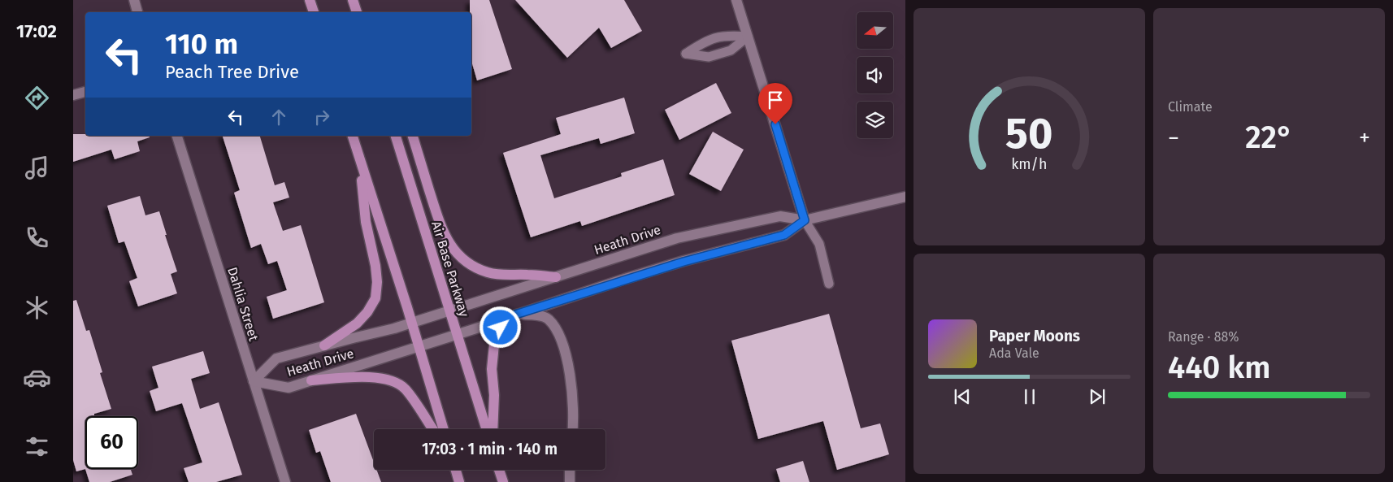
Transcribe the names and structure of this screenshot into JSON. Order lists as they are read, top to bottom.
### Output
{
  "streets": {
    "main road": ["Air Base Parkway"],
    "street": ["Heath Drive", "Dahlia Street"]
  },
  "crossings": [
    ["Heath Drive", "Air Base Parkway"],
    ["Heath Drive", "Dahlia Street"]
  ],
  "north": "left",
  "page": {
    "tabs": "17:02",
    "tile": [
      "Climate",
      ["Range · 88%", "440 km"]
    ],
    "turn": ["110 m", "Peach Tree Drive"],
    "heat": ["−", "22°", "+"],
    "song": ["Paper Moons", "Ada Vale"],
    "limit": "60",
    "trip": "17:03 · 1 min · 140 m",
    "gauge": ["50", "km/h"]
  }
}
